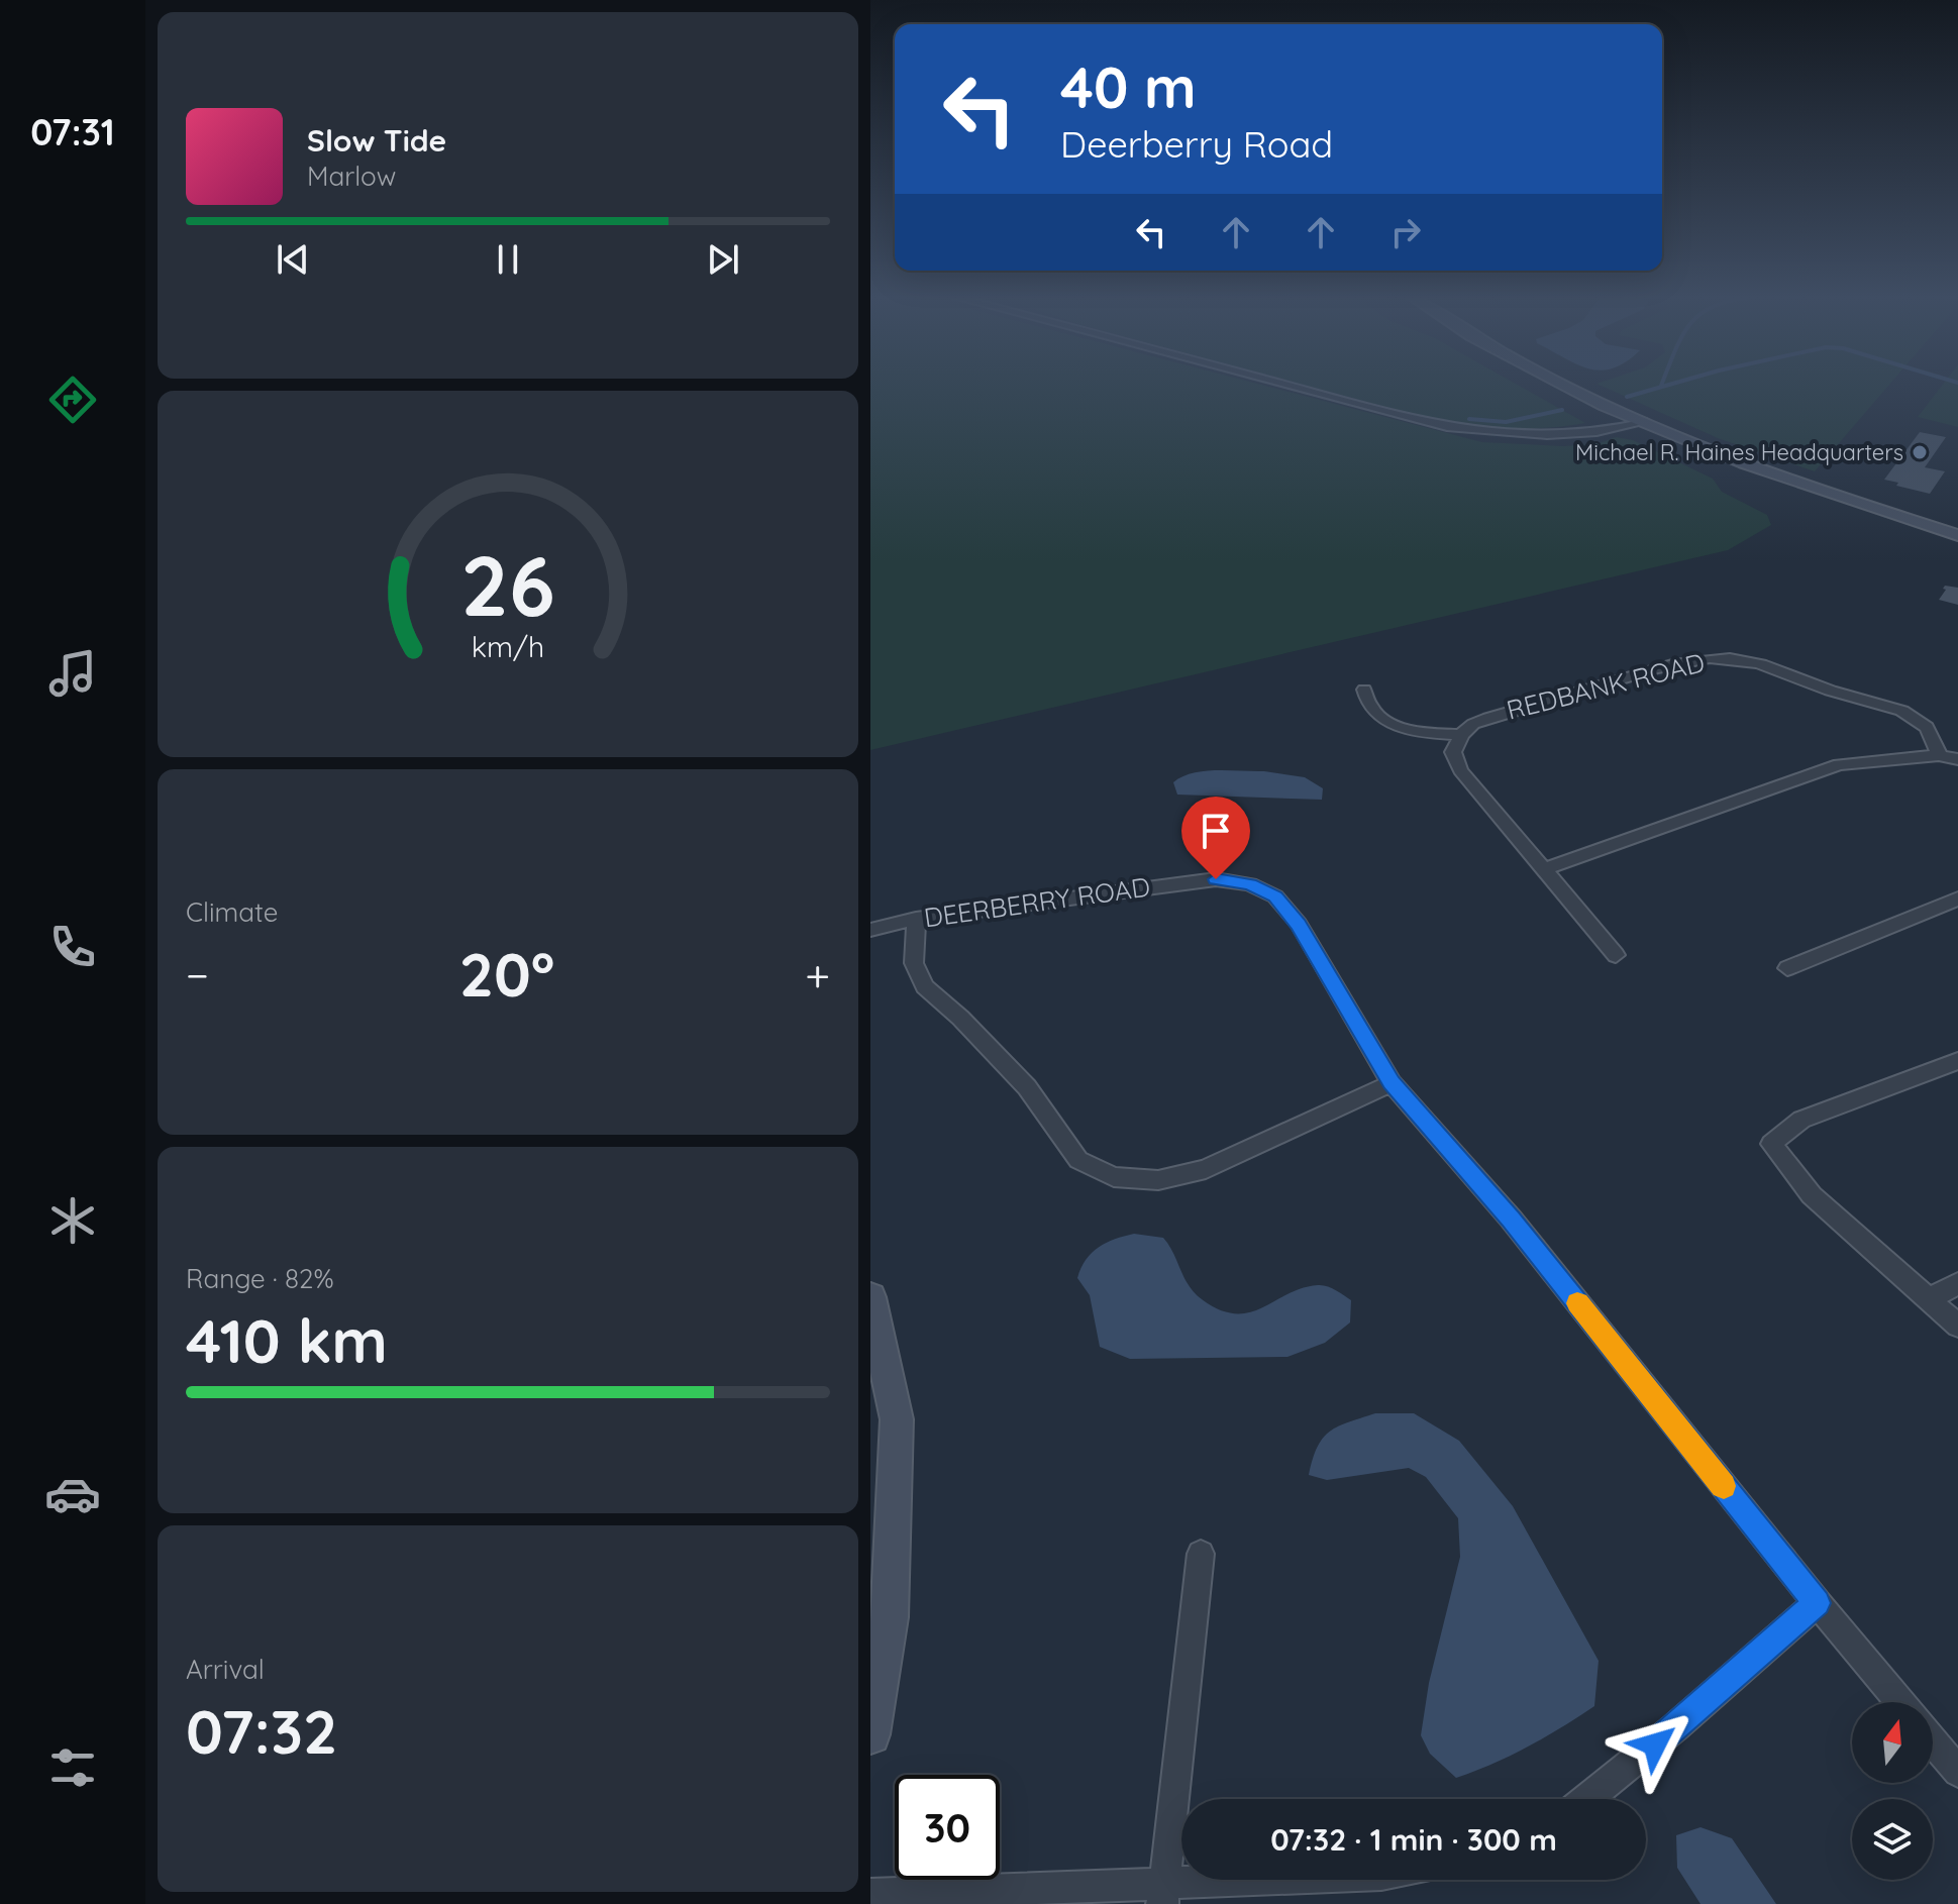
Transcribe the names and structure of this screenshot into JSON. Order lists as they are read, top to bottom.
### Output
{
  "streets": {
    "street": ["REDBANK ROAD", "DEERBERRY ROAD"]
  },
  "places": ["Michael R. Haines Headquarters"],
  "north": "top",
  "page": {
    "tabs": "07:31",
    "turn": ["40 m", "Deerberry Road"],
    "song": ["Slow Tide", "Marlow"],
    "tile": [
      "Climate",
      ["Range · 82%", "410 km"],
      ["Arrival", "07:32"]
    ],
    "heat": ["−", "20°", "+"],
    "limit": "30",
    "trip": "07:32 · 1 min · 300 m",
    "gauge": ["26", "km/h"]
  }
}
